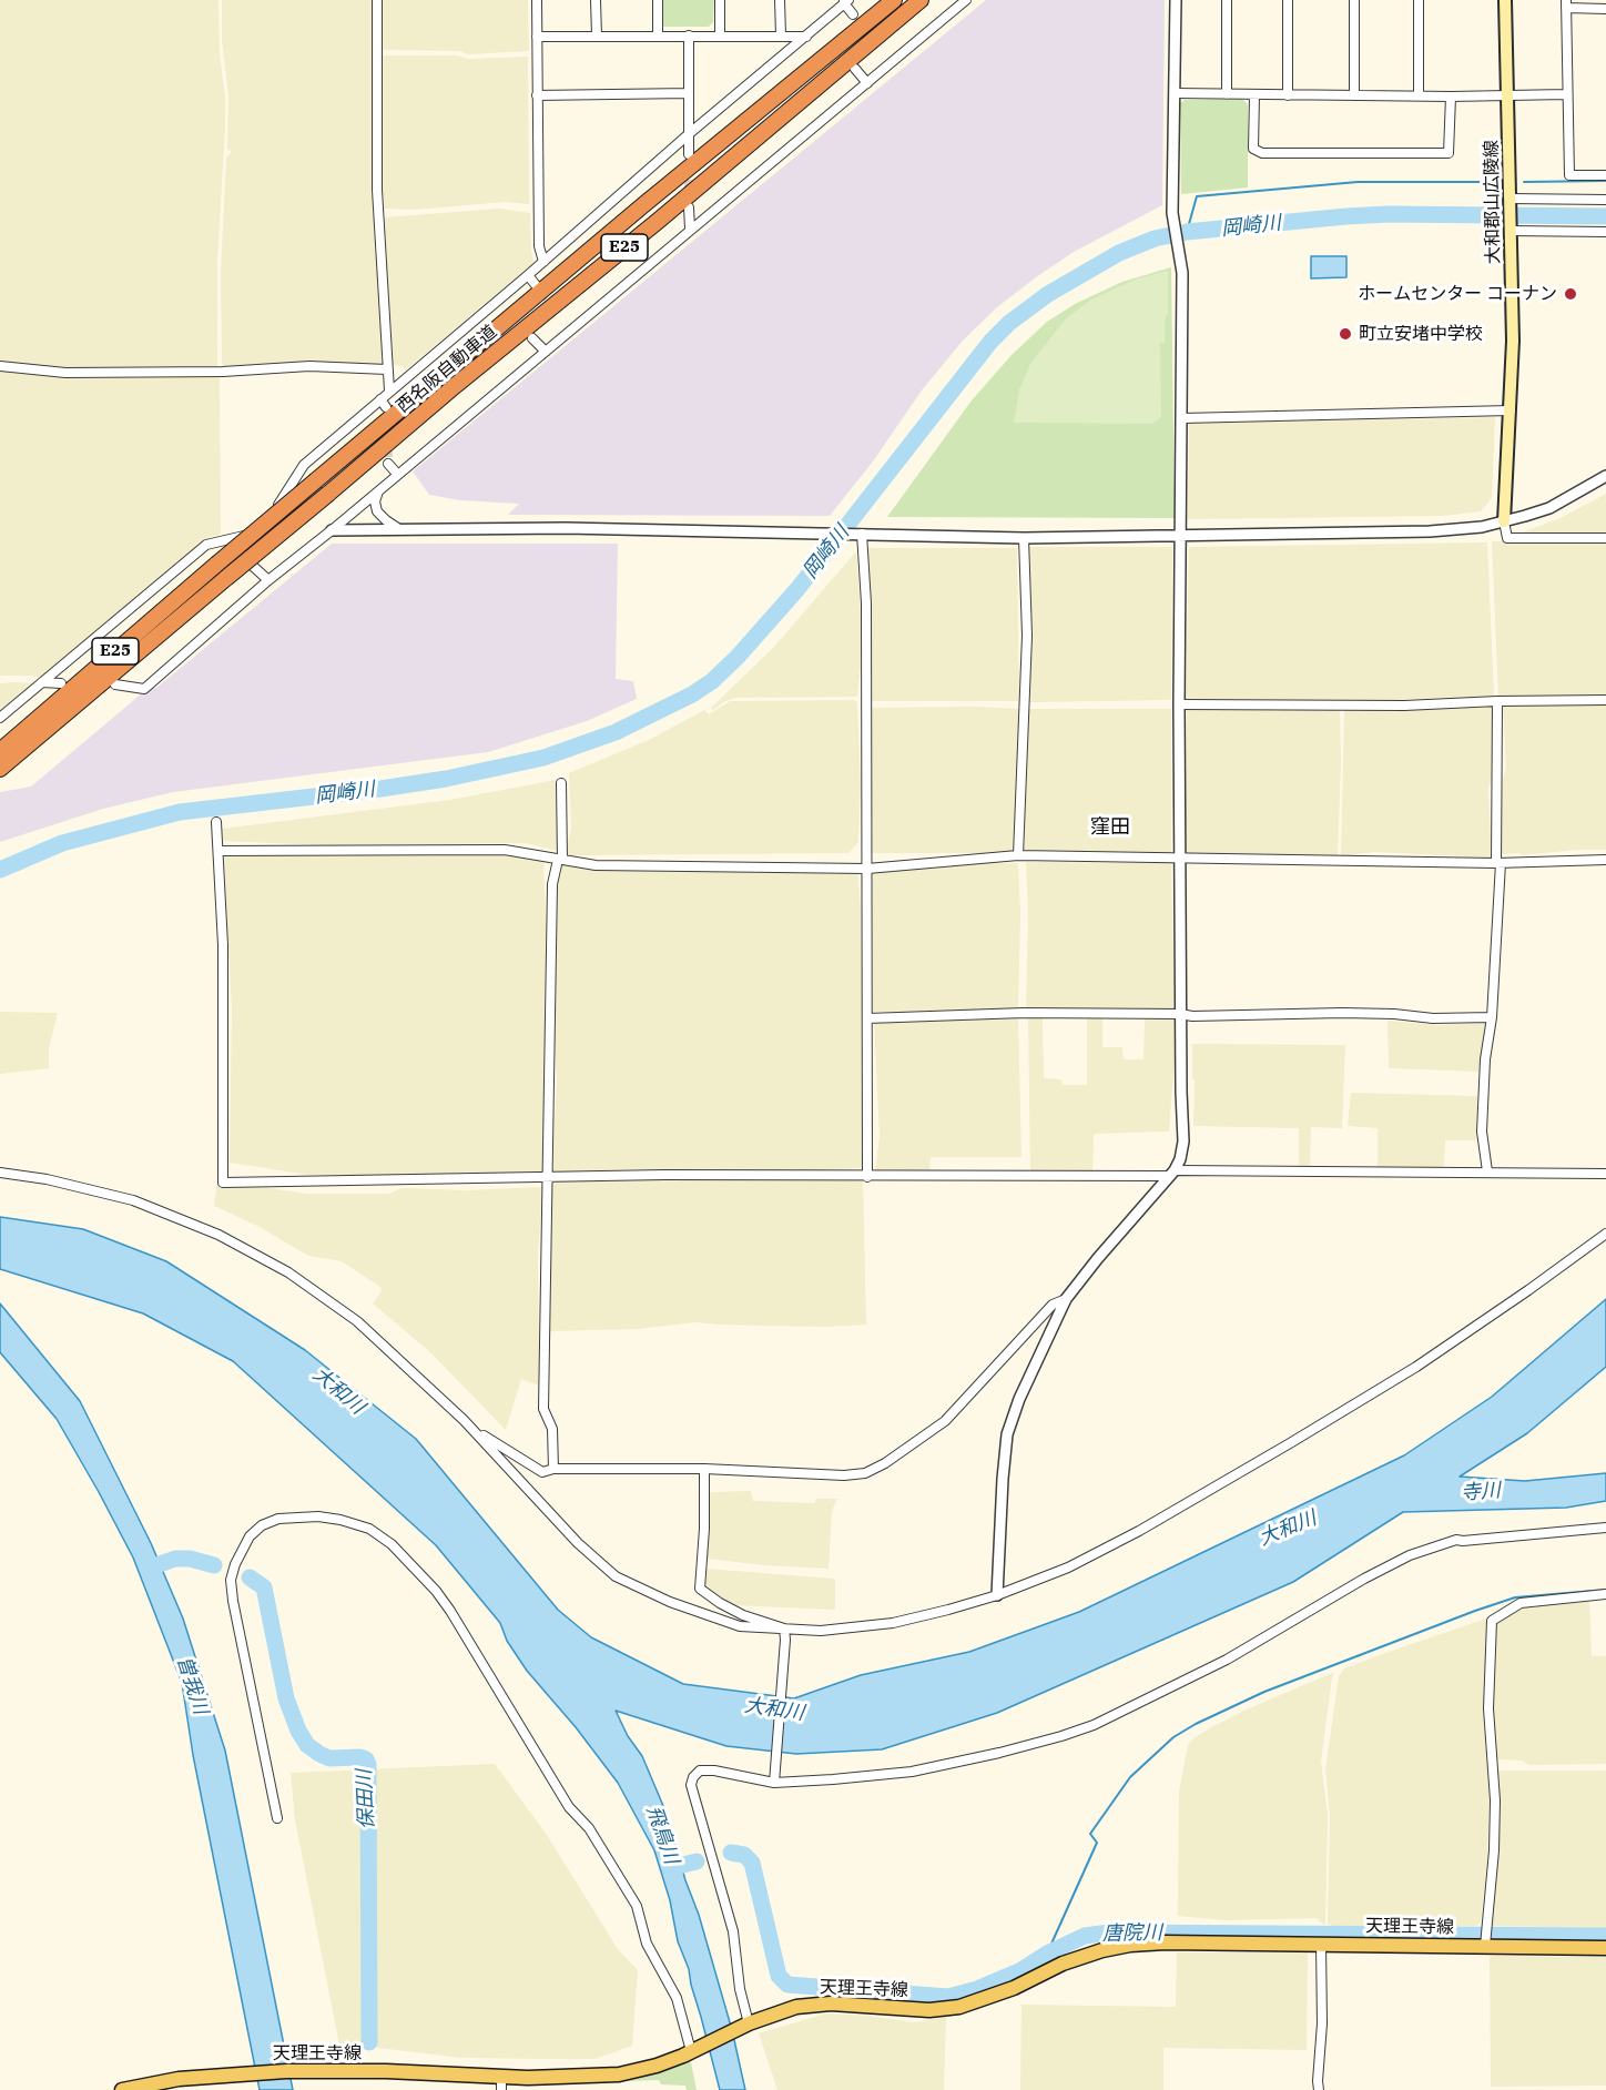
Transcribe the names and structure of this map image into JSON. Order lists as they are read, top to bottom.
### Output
{
  "streets": {
    "highway": ["E25", "西名阪自動車道"],
    "main road": ["大和郡山広陵線", "天理王寺線"]
  },
  "districts": ["窪田"],
  "water": [
    "岡崎川",
    "大和川",
    "寺川",
    "曽我川",
    "保田川",
    "飛鳥川",
    "唐院川"
  ],
  "places": ["ホームセンター コーナン", "町立安堵中学校"]
}
